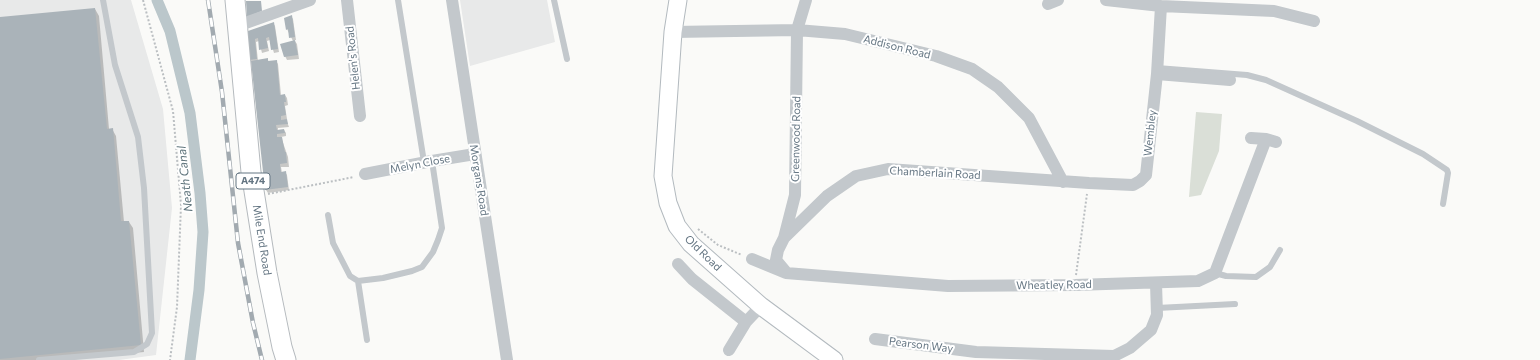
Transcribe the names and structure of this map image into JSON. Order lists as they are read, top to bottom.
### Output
{
  "streets": {
    "main road": ["A474", "Mile End Road"],
    "street": [
      "Addison Road",
      "Helen's Road",
      "Wembley",
      "Greenwood Road",
      "Melyn Close",
      "Chamberlain Road",
      "Morgans Road",
      "Old Road",
      "Wheatley Road",
      "Pearson Way"
    ]
  },
  "crossings": [
    ["Addison Road", "Wembley"],
    ["Addison Road", "Greenwood Road"],
    ["Addison Road", "Chamberlain Road"],
    ["Addison Road", "Old Road"],
    ["Wembley", "Chamberlain Road"],
    ["Greenwood Road", "Chamberlain Road"],
    ["Greenwood Road", "Wheatley Road"],
    ["Melyn Close", "Morgans Road"],
    ["Wheatley Road", "Pearson Way"]
  ],
  "water": ["Neath Canal"]
}
